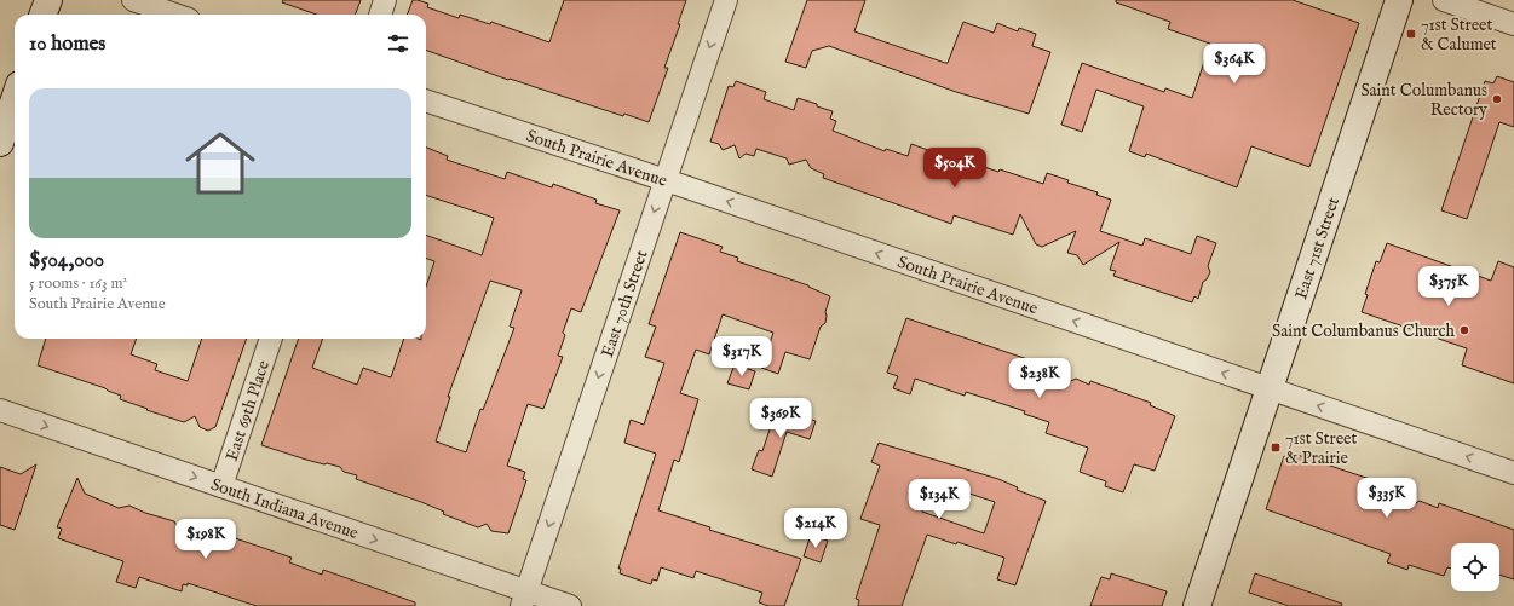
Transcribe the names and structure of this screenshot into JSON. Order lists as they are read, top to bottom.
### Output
{
  "streets": {
    "main road": ["East 71st Street"],
    "street": [
      "South Prairie Avenue",
      "East 70th Street",
      "East 69th Place",
      "South Indiana Avenue"
    ]
  },
  "crossings": [
    ["South Prairie Avenue", "East 71st Street"],
    ["South Prairie Avenue", "East 70th Street"],
    ["East 70th Street", "South Indiana Avenue"],
    ["East 69th Place", "South Indiana Avenue"]
  ],
  "one_way": ["South Prairie Avenue", "East 70th Street", "South Indiana Avenue"],
  "places": {
    "transit": ["71st Street & Calumet", "71st Street & Prairie"],
    "other": ["Saint Columbanus Rectory", "Saint Columbanus Church"]
  },
  "page": {
    "heading": "10 homes",
    "price": [
      "$364K",
      "$504K",
      "$375K",
      "$317K",
      "$238K",
      "$369K",
      "$335K",
      "$134K",
      "$214K",
      "$198K"
    ],
    "list": [
      {
        "name": "$504,000",
        "note": "5 rooms · 163 m² · South Prairie Avenue"
      }
    ]
  }
}
